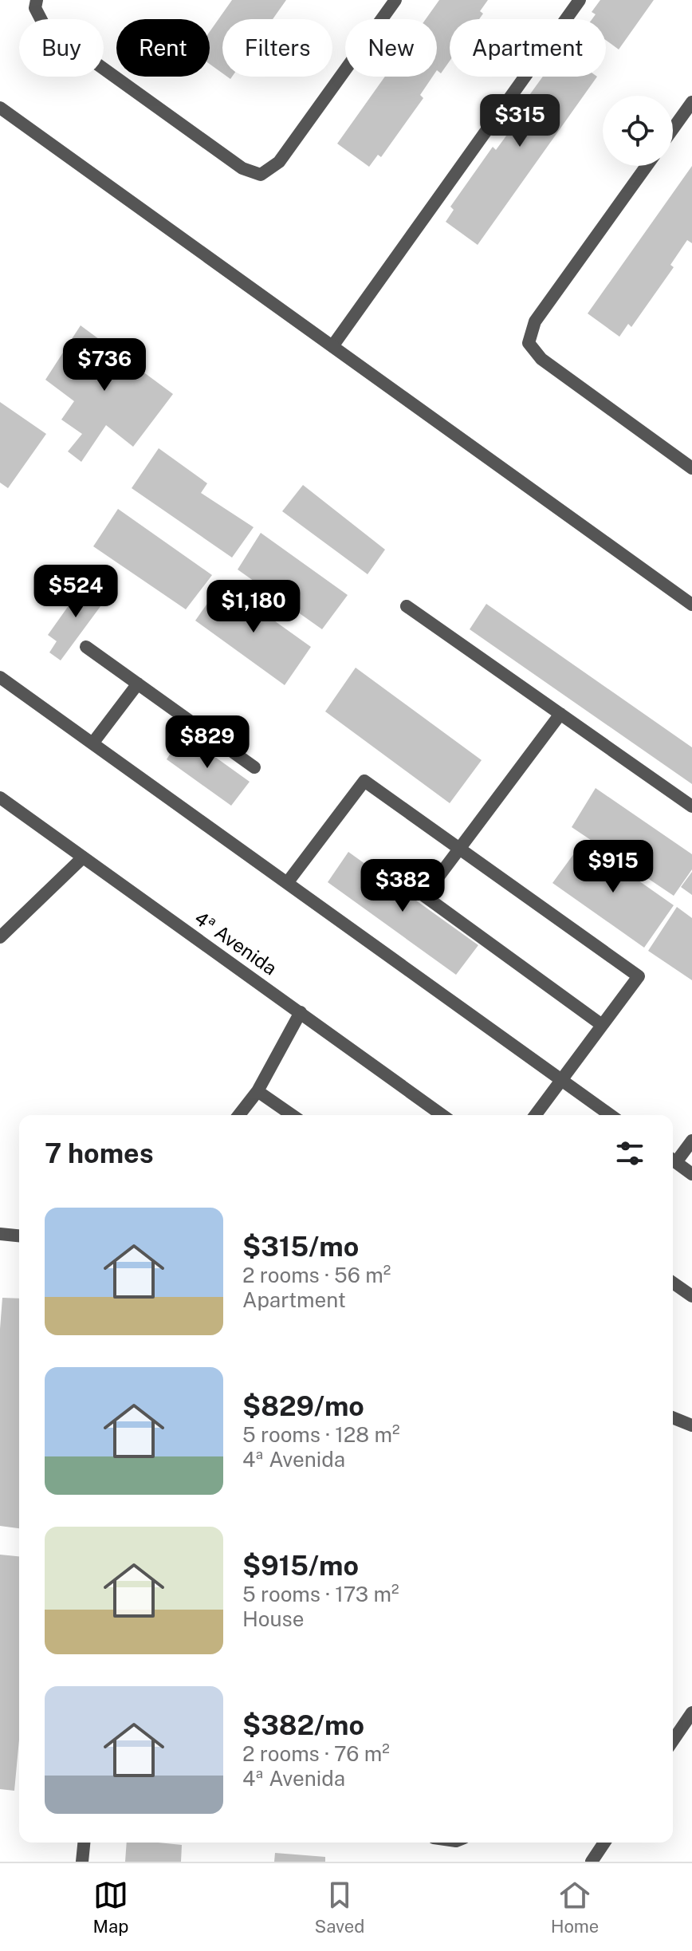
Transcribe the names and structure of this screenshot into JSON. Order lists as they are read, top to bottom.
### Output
{
  "streets": {
    "street": ["4ª Avenida"]
  },
  "page": {
    "chip": [
      "Buy",
      "Rent",
      "Filters",
      "New",
      "Apartment"
    ],
    "price": [
      "$315",
      "$736",
      "$524",
      "$1,180",
      "$829",
      "$915",
      "$382"
    ],
    "heading": "7 homes",
    "list": [
      {
        "name": "$315/mo",
        "note": "2 rooms · 56 m² · Apartment"
      },
      {
        "name": "$829/mo",
        "note": "5 rooms · 128 m² · 4ª Avenida"
      },
      {
        "name": "$915/mo",
        "note": "5 rooms · 173 m² · House"
      },
      {
        "name": "$382/mo",
        "note": "2 rooms · 76 m² · 4ª Avenida"
      }
    ],
    "tabs": ["Map", "Saved", "Home"]
  }
}
